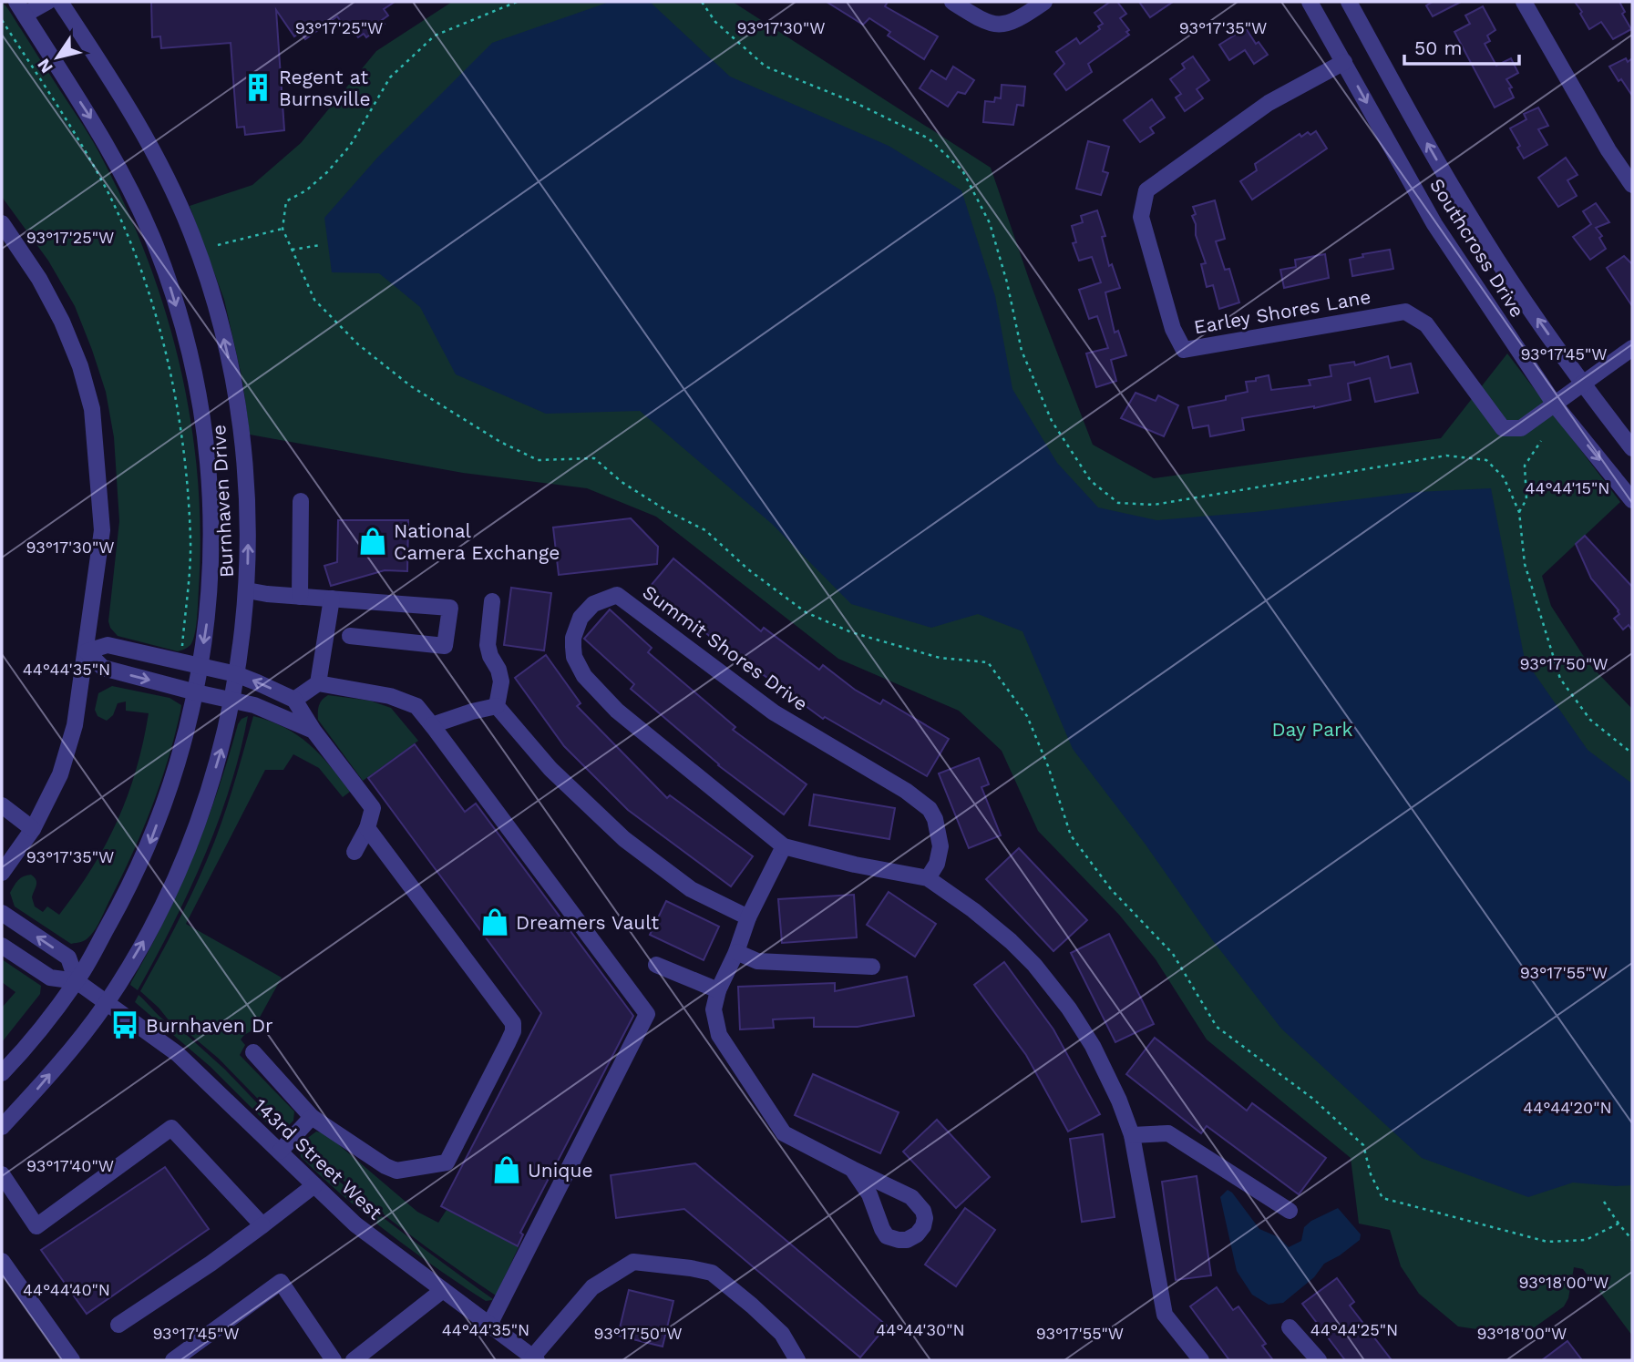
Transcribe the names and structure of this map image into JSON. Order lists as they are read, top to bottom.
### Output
{
  "streets": {
    "street": [
      "Southcross Drive",
      "Earley Shores Lane",
      "Burnhaven Drive",
      "Summit Shores Drive",
      "143rd Street West"
    ]
  },
  "crossings": [
    ["Southcross Drive", "Earley Shores Lane"],
    ["Burnhaven Drive", "143rd Street West"]
  ],
  "parks": ["Day Park"],
  "places": {
    "building": ["Regent at Burnsville"],
    "shop": ["National Camera Exchange", "Dreamers Vault", "Unique"],
    "bus stop": ["Burnhaven Dr"]
  },
  "scale_bar": "50 m",
  "north": "bottom left",
  "coordinates": [
    "93°17'25\"W",
    "93°17'30\"W",
    "93°17'35\"W",
    "93°17'45\"W",
    "44°44'15\"N",
    "93°17'50\"W",
    "44°44'35\"N",
    "93°17'55\"W",
    "44°44'20\"N",
    "93°17'40\"W",
    "93°18'00\"W",
    "44°44'40\"N",
    "44°44'30\"N",
    "44°44'25\"N"
  ]
}
